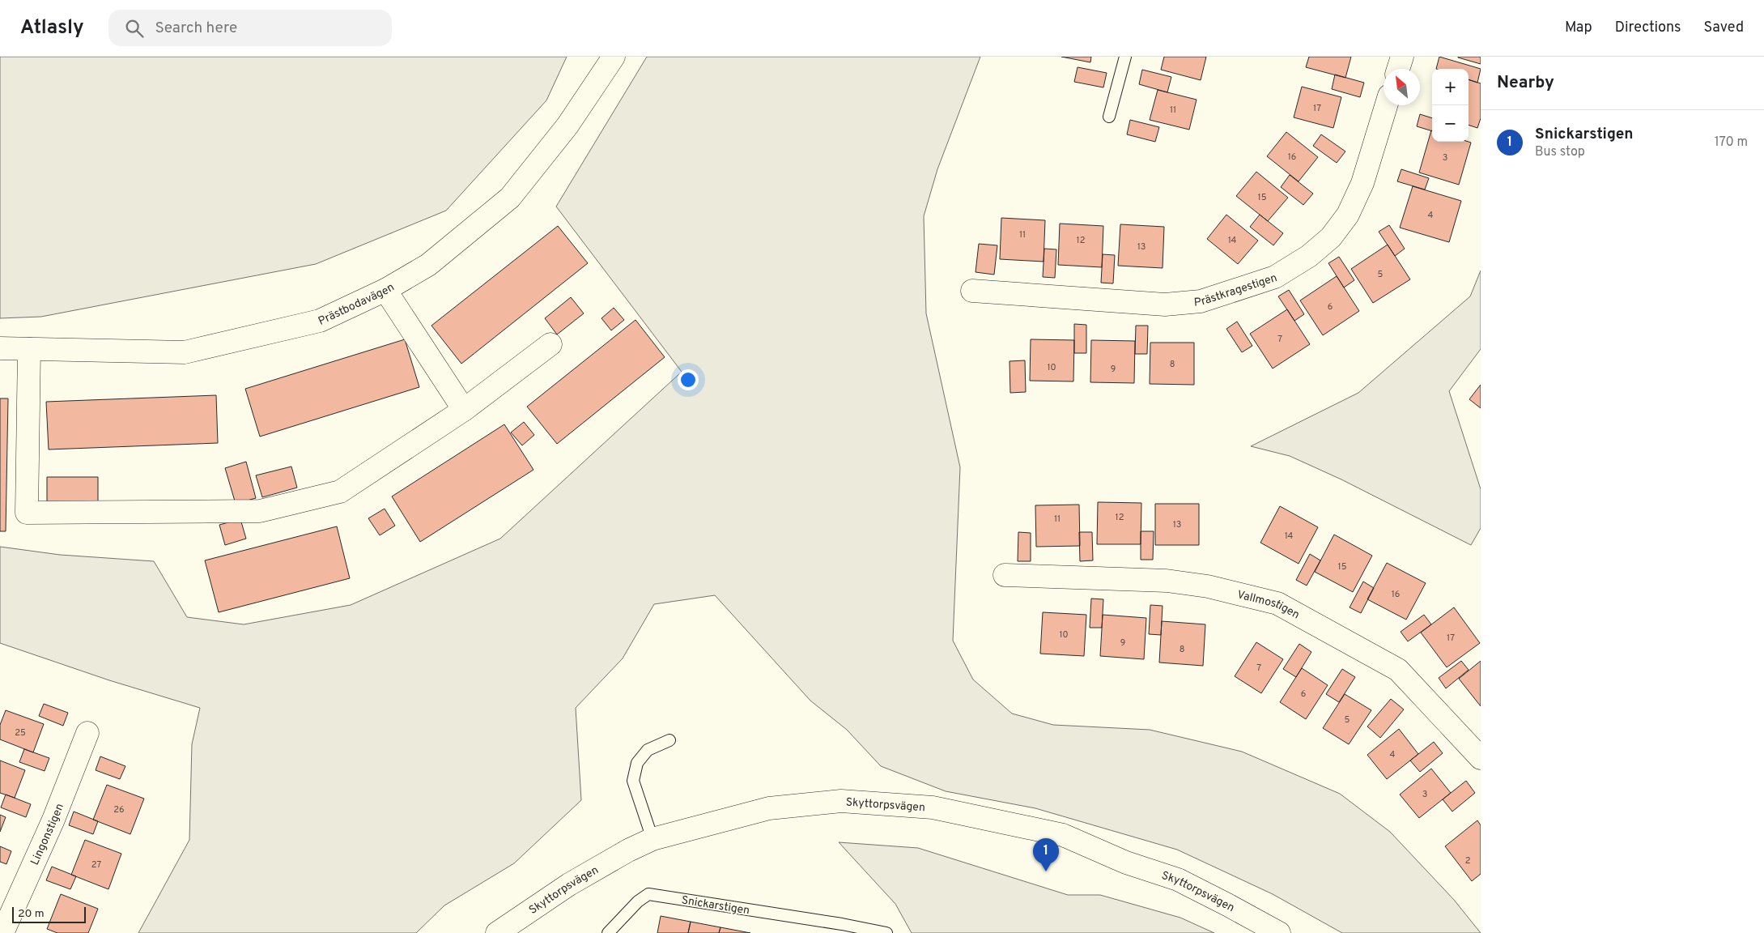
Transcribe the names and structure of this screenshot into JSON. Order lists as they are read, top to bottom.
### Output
{
  "streets": {
    "street": [
      "Prästkragestigen",
      "Prästbodavägen",
      "Vallmostigen",
      "Skyttorpsvägen",
      "Lingonstigen"
    ],
    "lane": ["Snickarstigen"]
  },
  "house_numbers": [
    "17",
    "11",
    "16",
    "3",
    "15",
    "4",
    "11",
    "12",
    "14",
    "13",
    "5",
    "6",
    "7",
    "8",
    "10",
    "9",
    "12",
    "11",
    "13",
    "14",
    "15",
    "16",
    "10",
    "17",
    "9",
    "8",
    "7",
    "6",
    "5",
    "25",
    "4",
    "3",
    "26",
    "2",
    "27"
  ],
  "scale_bar": "20 m",
  "north": "top left",
  "page": {
    "header": "Atlasly",
    "search": "Search here",
    "nav": ["Map", "Directions", "Saved"],
    "heading": "Nearby",
    "map_buttons": ["+", "−"],
    "list": [
      {
        "mark": "1",
        "name": "Snickarstigen",
        "note": "Bus stop",
        "value": "170 m"
      }
    ],
    "pins": "1",
    "scale": "20 m"
  }
}
